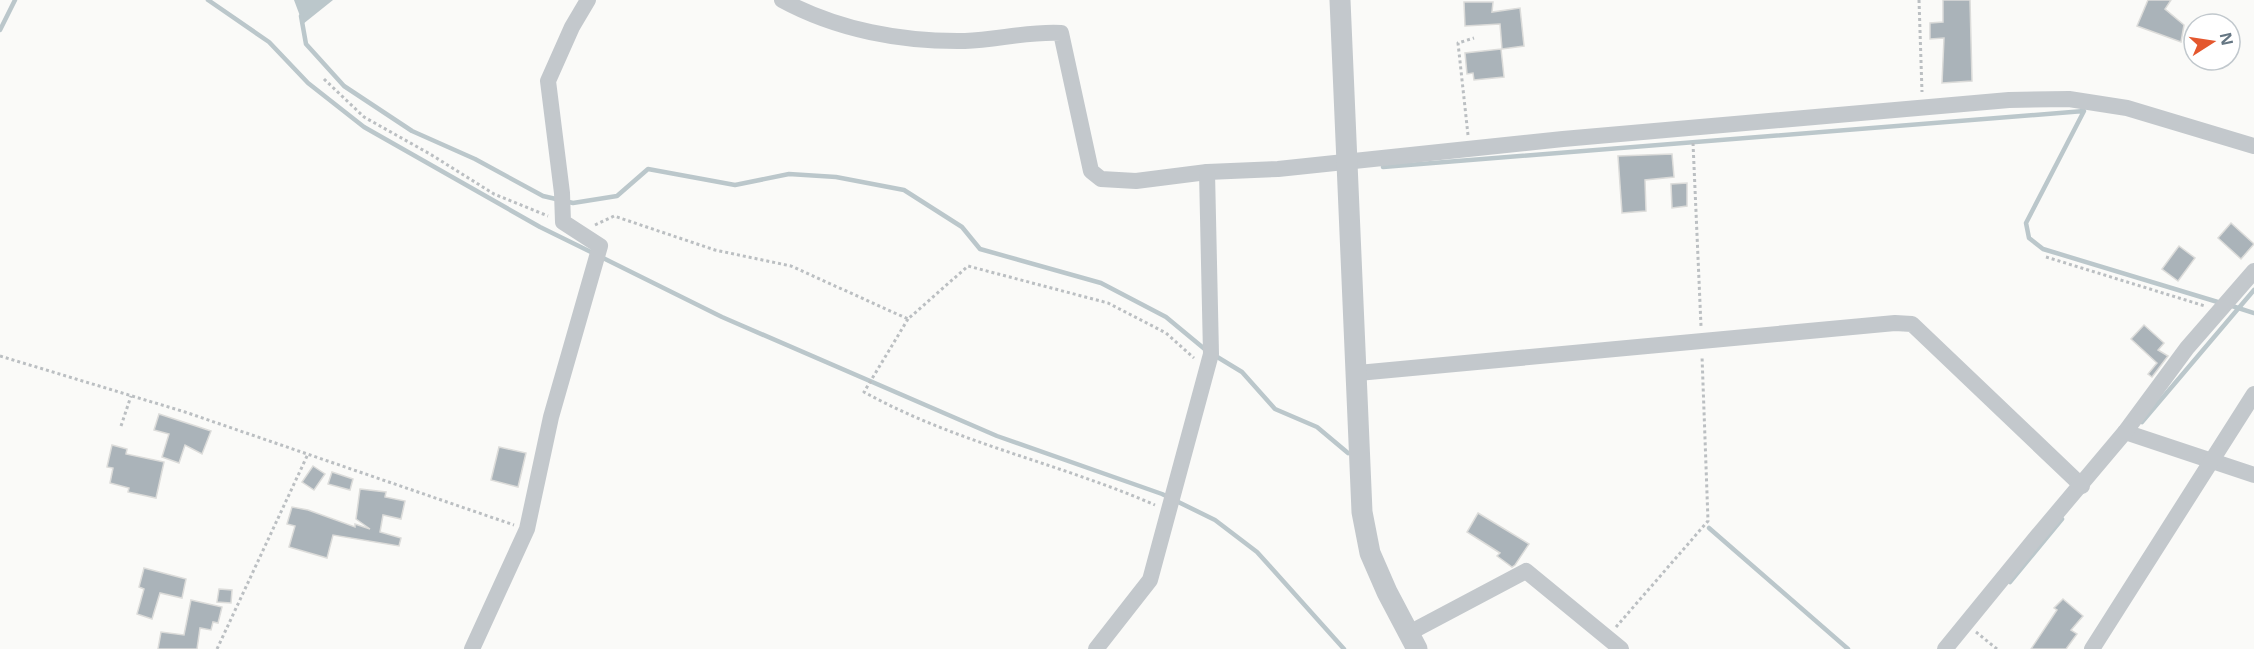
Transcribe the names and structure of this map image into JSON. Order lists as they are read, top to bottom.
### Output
{
  "north": "right"
}
